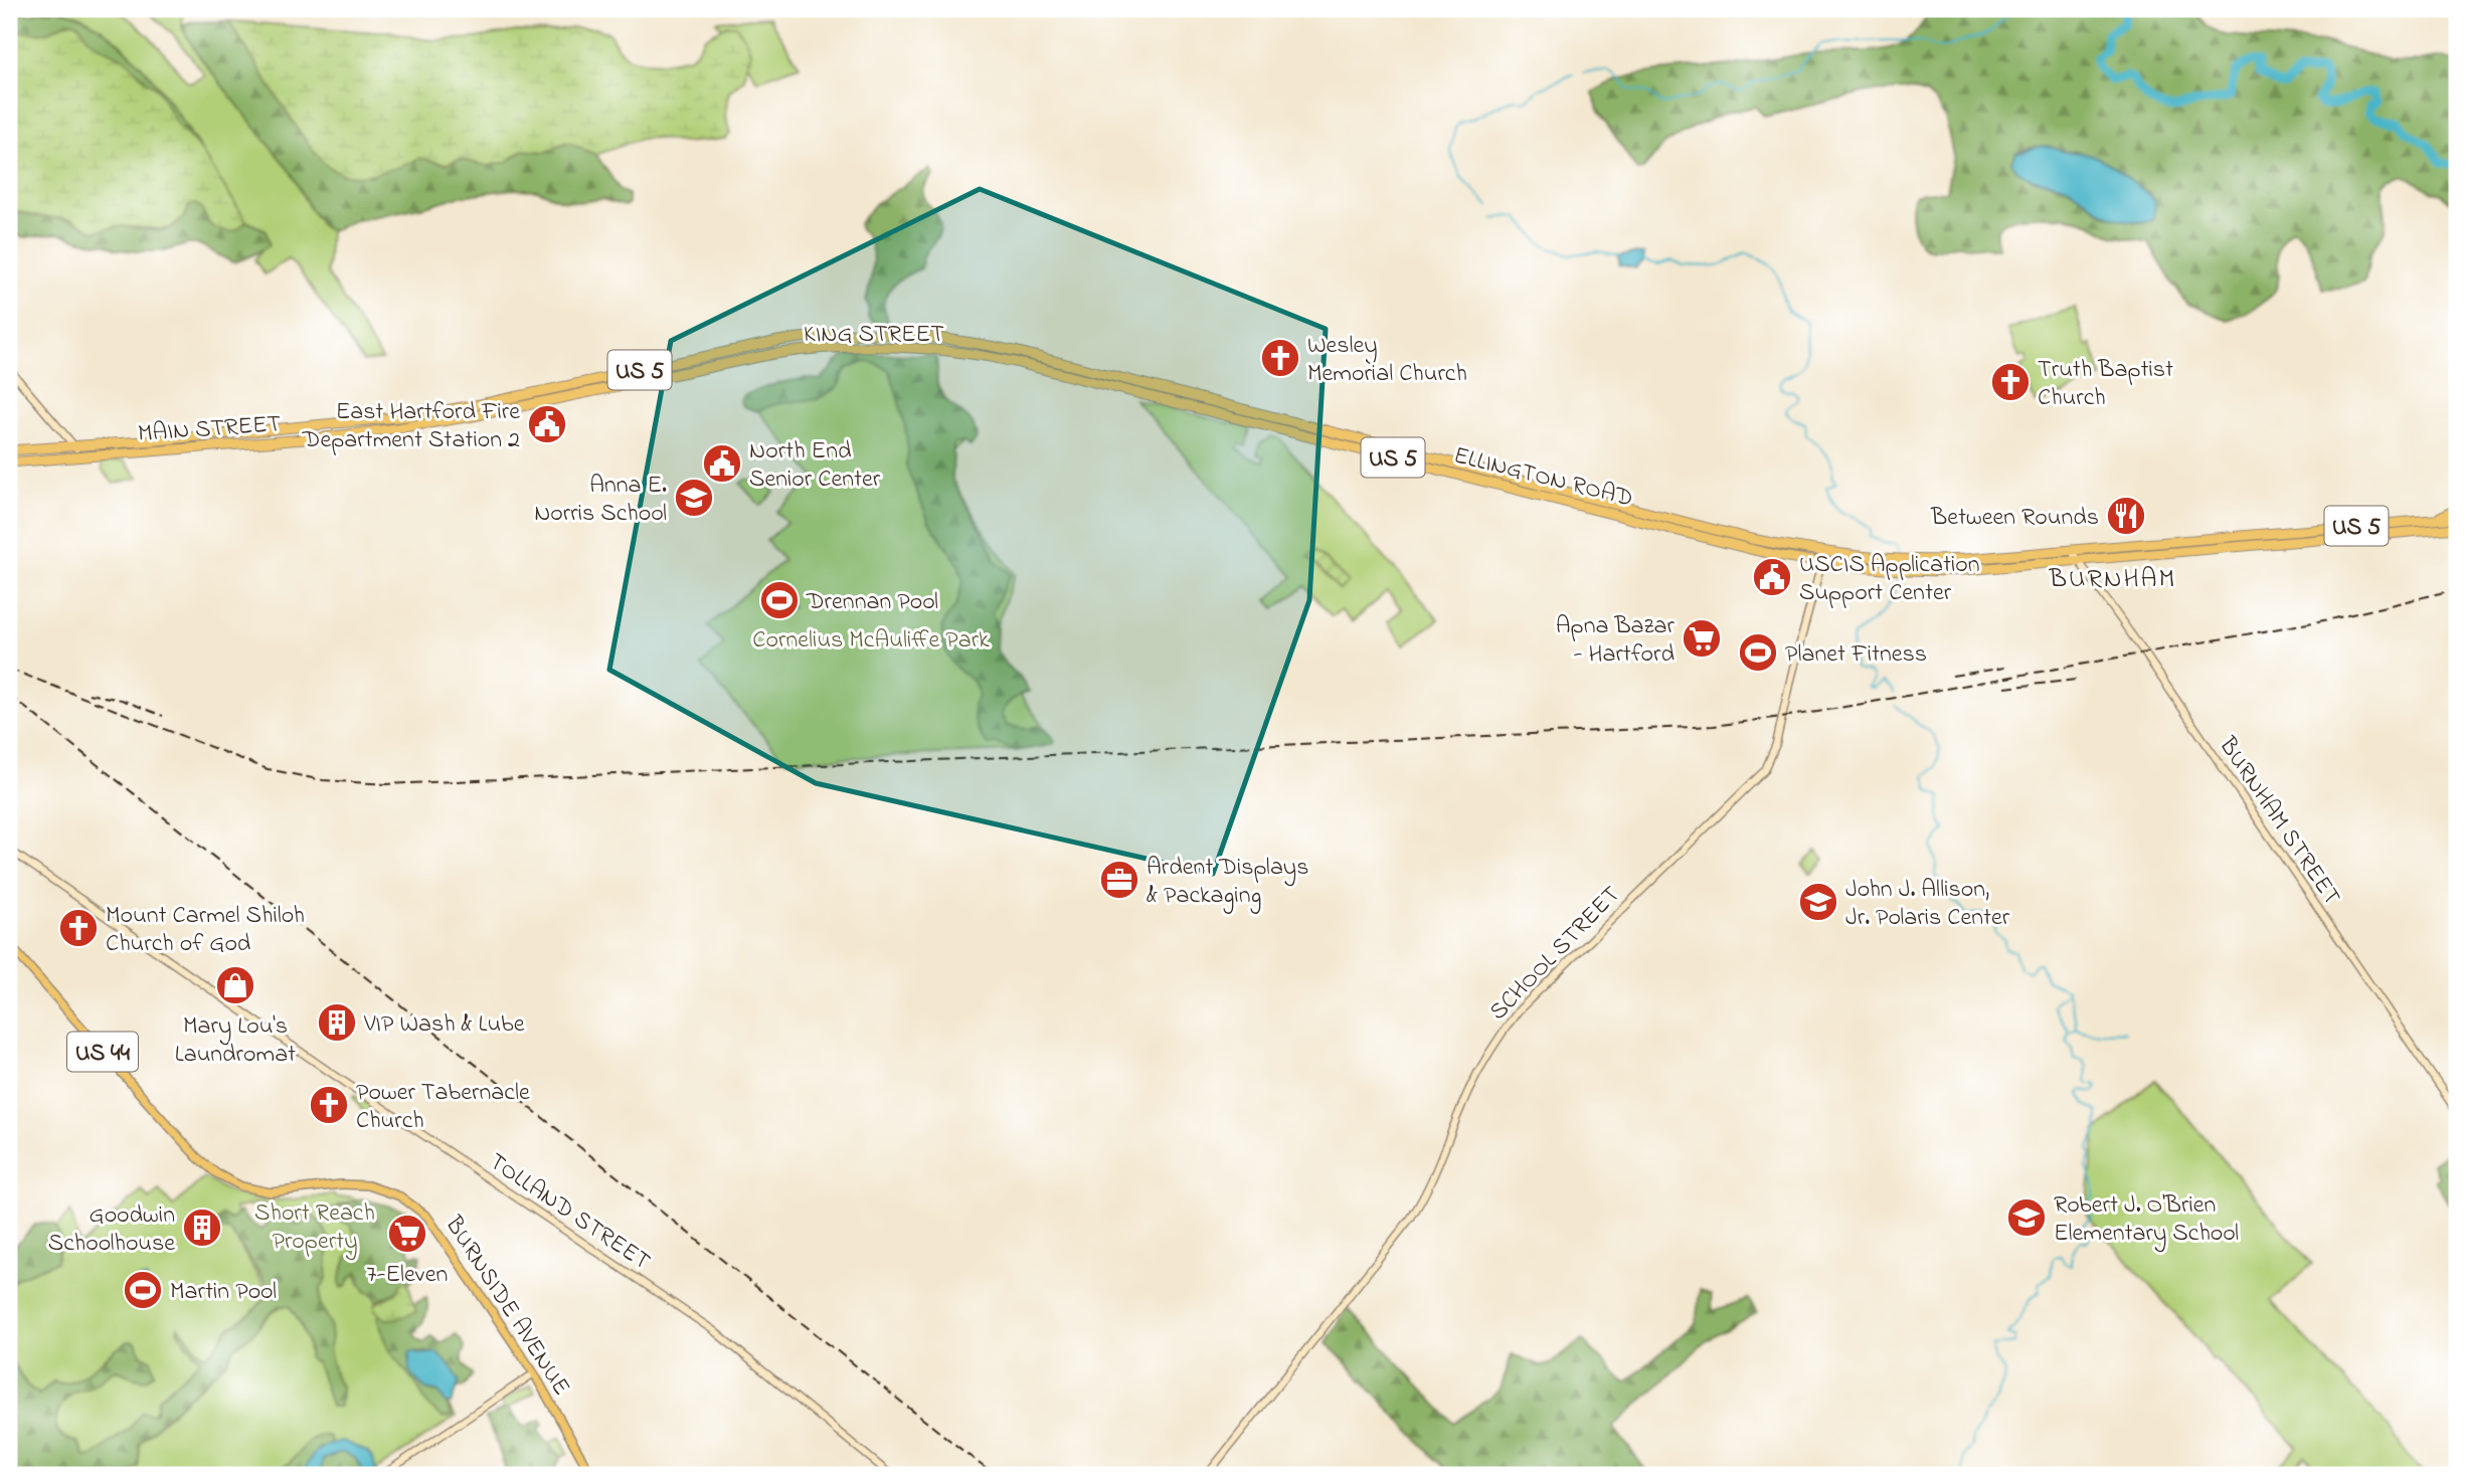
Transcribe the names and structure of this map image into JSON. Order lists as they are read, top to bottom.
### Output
{
  "streets": {
    "highway": [
      "KING STREET",
      "US 5",
      "MAIN STREET",
      "ELLINGTON ROAD"
    ],
    "main road": [
      "BURNHAM STREET",
      "SCHOOL STREET",
      "US 44",
      "TOLLAND STREET",
      "BURNSIDE AVENUE"
    ]
  },
  "crossings": [
    ["KING STREET", "MAIN STREET"],
    ["KING STREET", "ELLINGTON ROAD"],
    ["US 5", "ELLINGTON ROAD"],
    ["US 5", "BURNHAM STREET"],
    ["ELLINGTON ROAD", "BURNHAM STREET"],
    ["ELLINGTON ROAD", "SCHOOL STREET"]
  ],
  "districts": ["BURNHAM"],
  "parks": ["Cornelius McAuliffe Park", "Short Reach Property"],
  "places": {
    "church": [
      "Wesley Memorial Church",
      "Truth Baptist Church",
      "Mount Carmel Shiloh Church of God",
      "Power Tabernacle Church"
    ],
    "public building": ["East Hartford Fire Department Station 2", "North End Senior Center", "USCIS Application Support Center"],
    "school or university": ["Anna E. Norris School", "John J. Allison, Jr. Polaris Center", "Robert J. O'Brien Elementary School"],
    "restaurant": ["Between Rounds"],
    "sports": ["Drennan Pool", "Planet Fitness", "Martin Pool"],
    "supermarket": ["Apna Bazar - Hartford", "7-Eleven"],
    "office": ["Ardent Displays & Packaging"],
    "shop": ["Mary Lou's Laundromat"],
    "building": ["VIP Wash & Lube", "Goodwin Schoolhouse"]
  }
}
